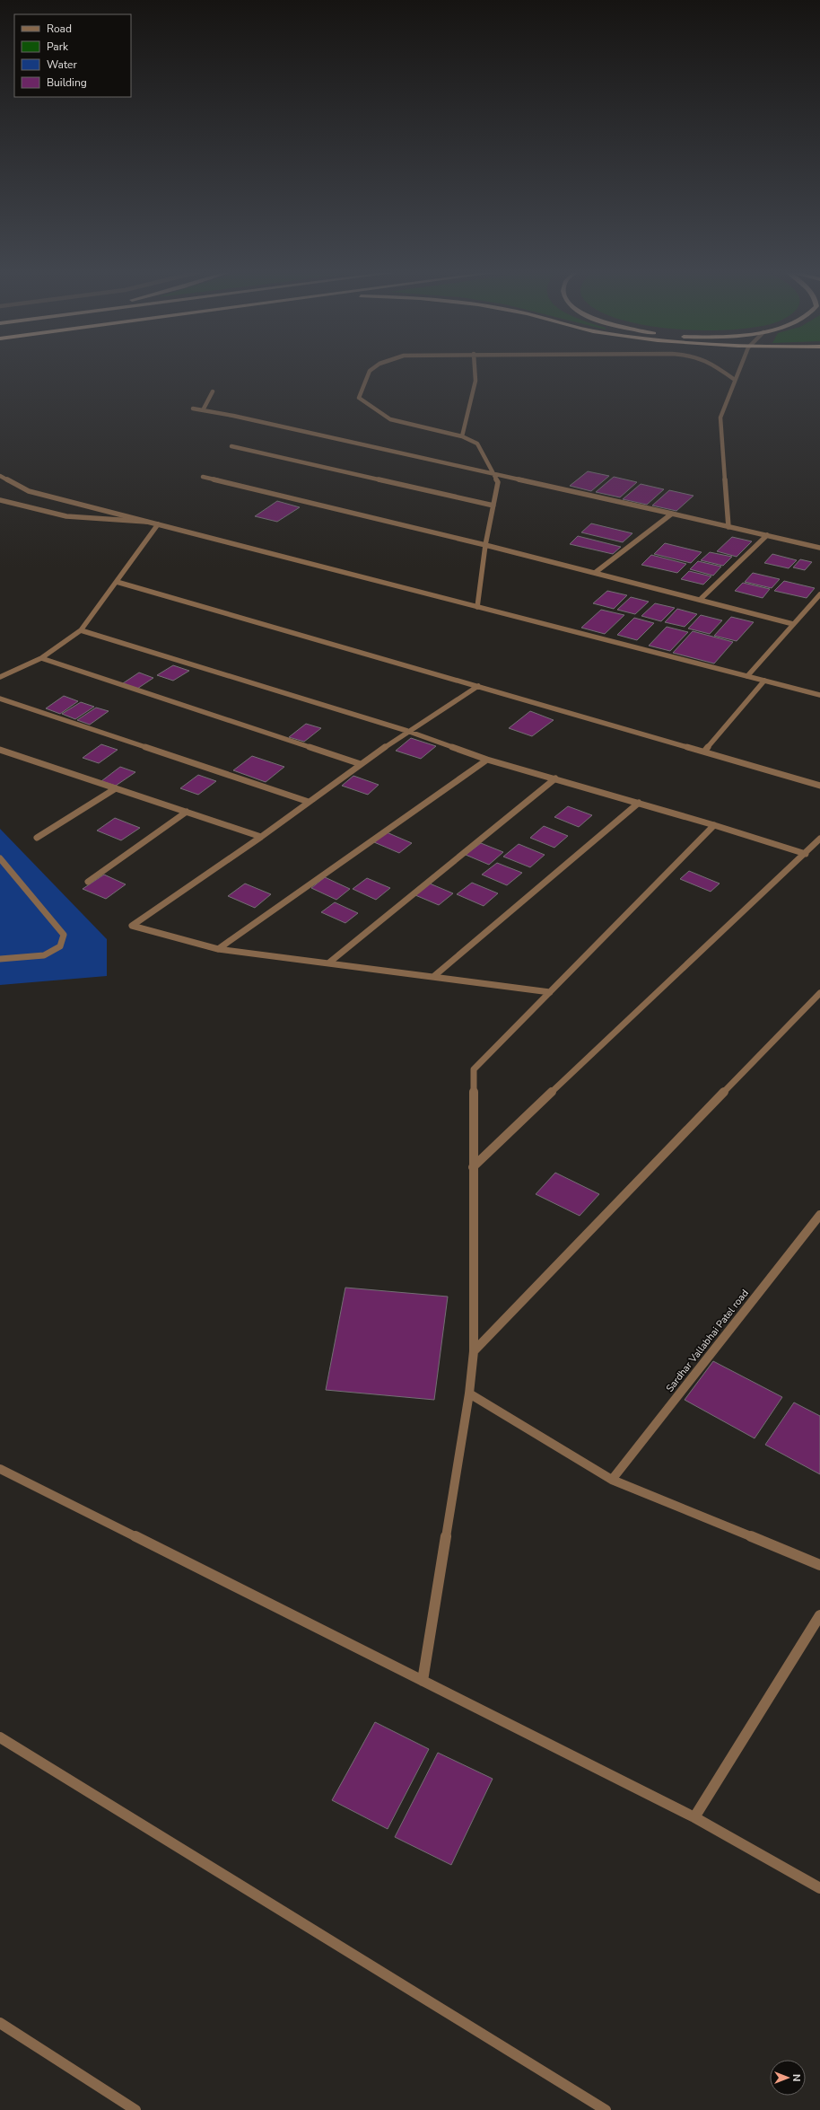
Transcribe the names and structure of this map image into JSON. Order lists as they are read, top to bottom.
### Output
{
  "streets": {
    "street": ["Sardhar Vallabhai Patel road"]
  },
  "legend": [
    "Road",
    "Park",
    "Water",
    "Building"
  ],
  "north": "right"
}
